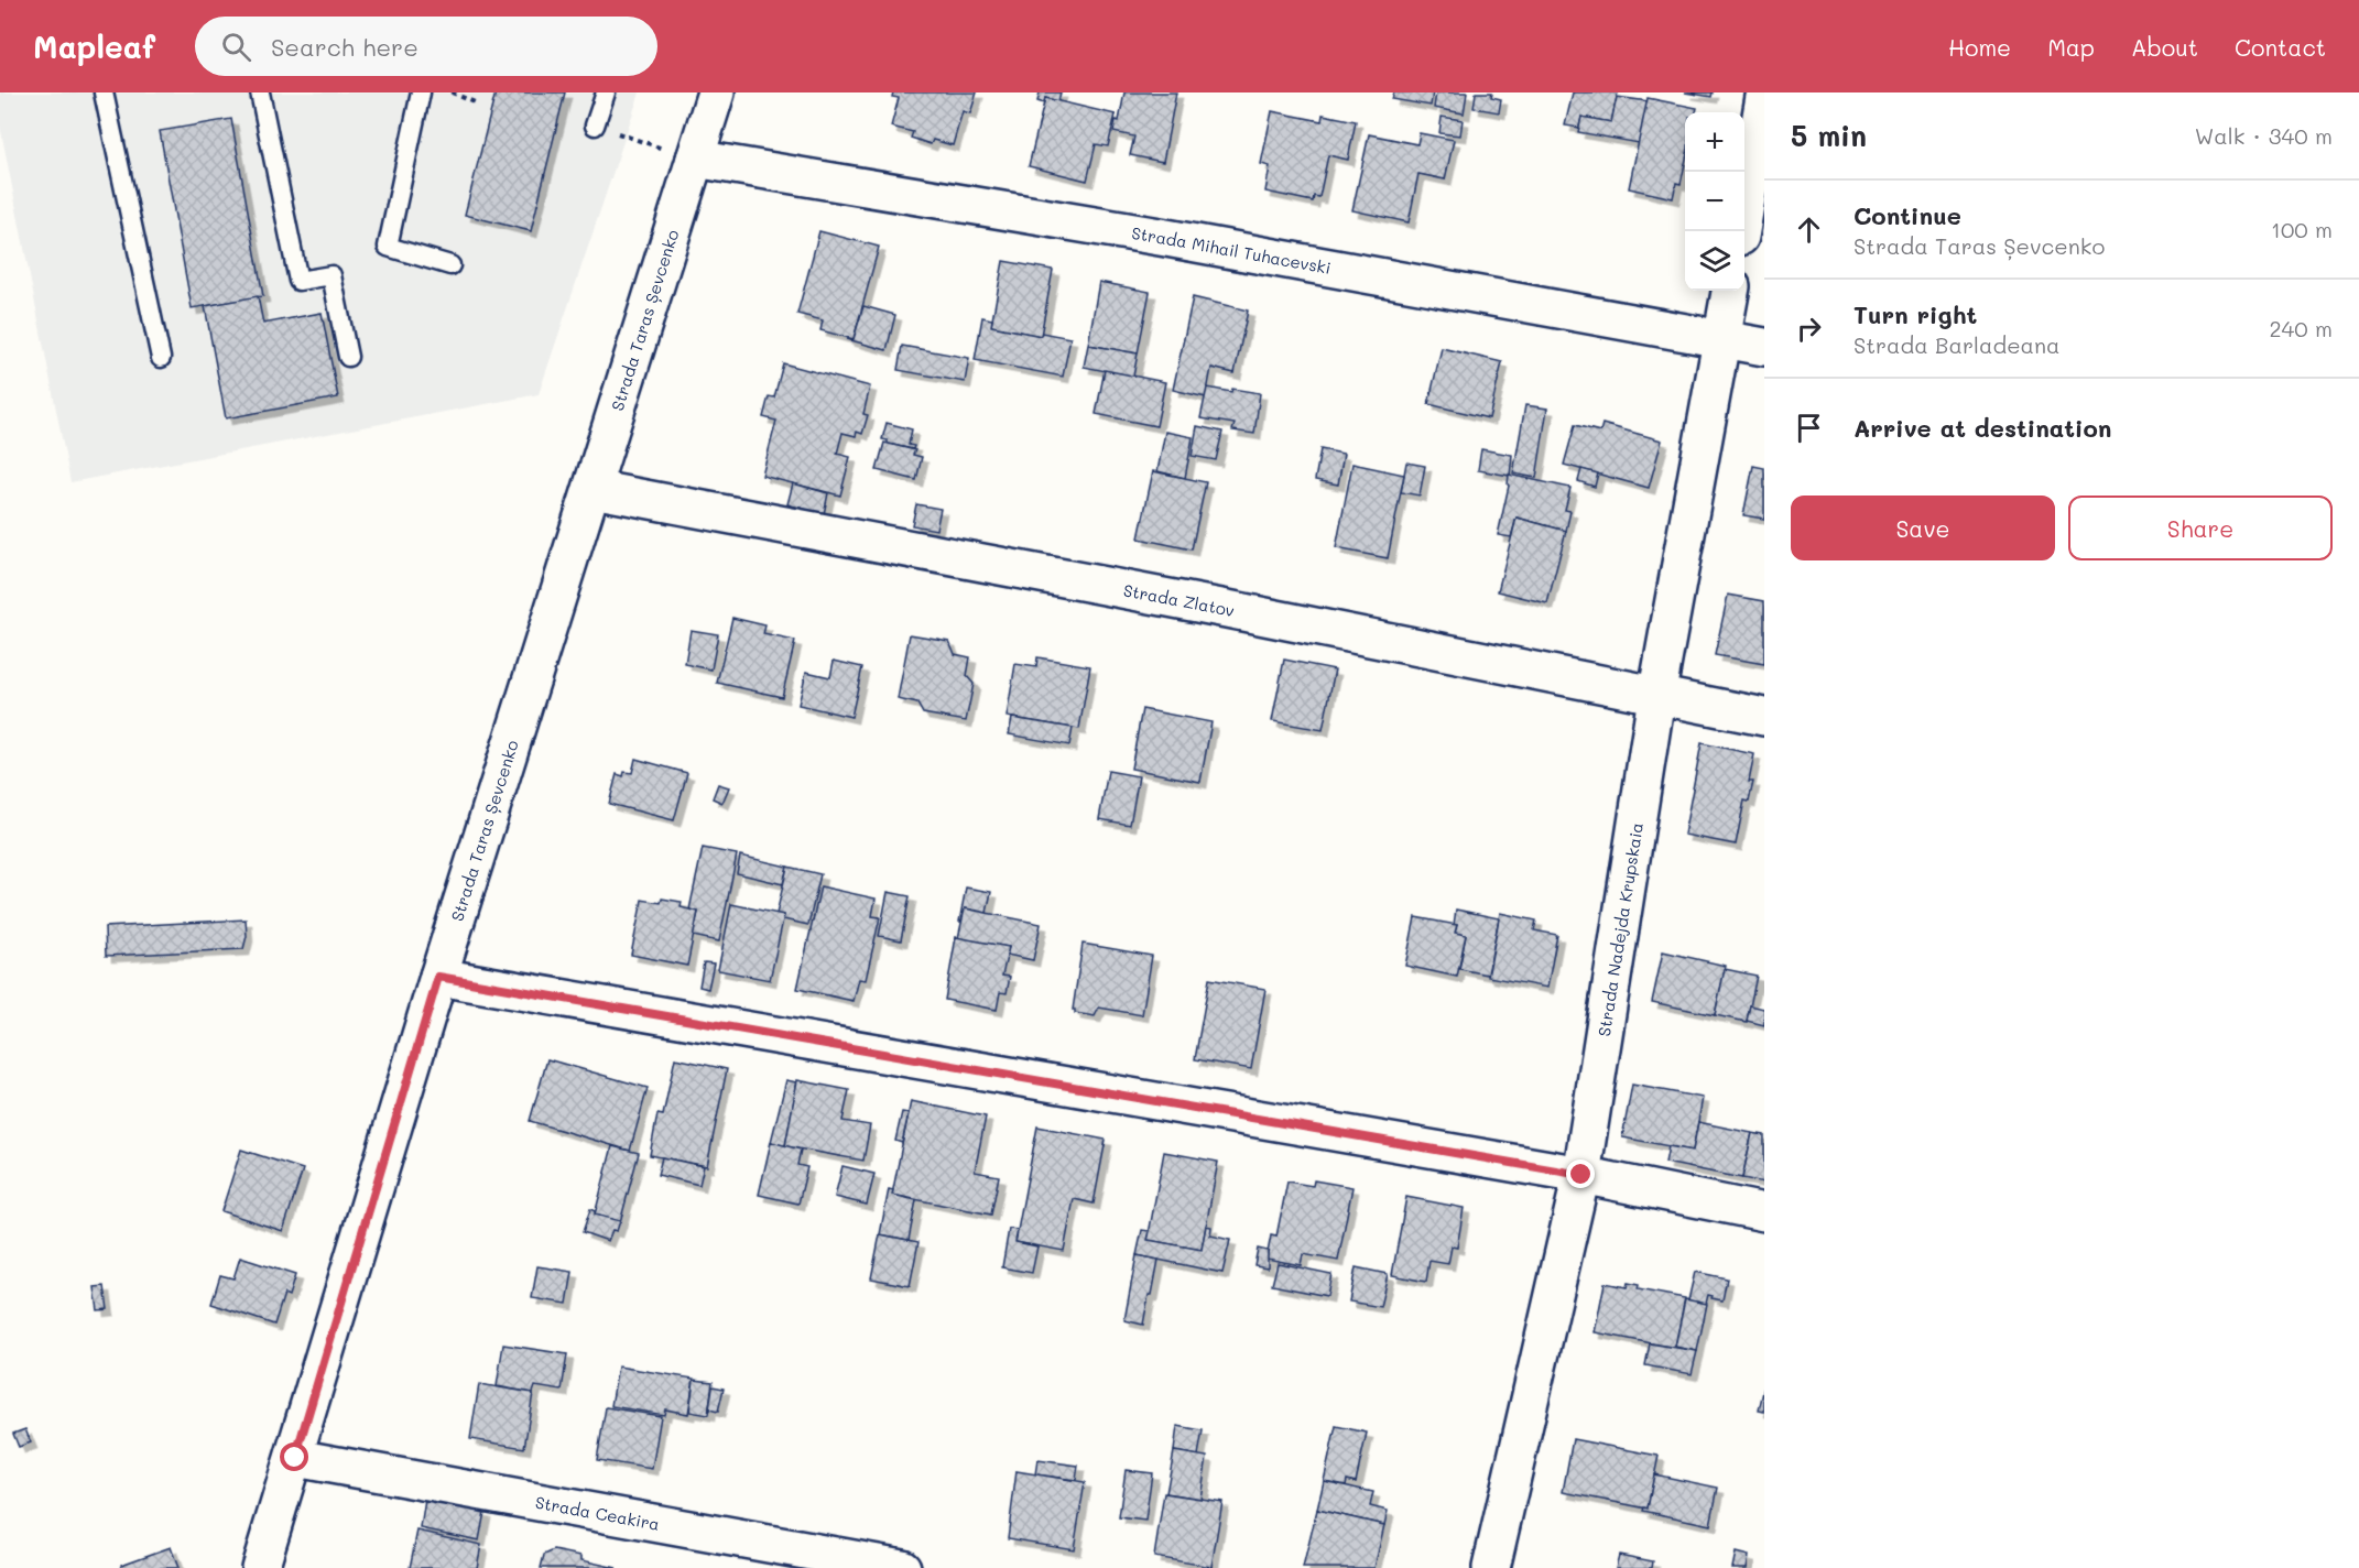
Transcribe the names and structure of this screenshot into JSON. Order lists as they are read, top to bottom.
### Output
{
  "streets": {
    "street": [
      "Strada Mihail Tuhacevski",
      "Strada Taras Șevcenko",
      "Strada Zlatov",
      "Strada Nadejda Krupskaia",
      "Strada Ceakira"
    ]
  },
  "crossings": [
    ["Strada Mihail Tuhacevski", "Strada Taras Șevcenko"],
    ["Strada Mihail Tuhacevski", "Strada Nadejda Krupskaia"],
    ["Strada Taras Șevcenko", "Strada Zlatov"],
    ["Strada Taras Șevcenko", "Strada Ceakira"],
    ["Strada Zlatov", "Strada Nadejda Krupskaia"]
  ],
  "page": {
    "header": "Mapleaf",
    "search": "Search here",
    "nav": [
      "Home",
      "Map",
      "About",
      "Contact"
    ],
    "heading": ["5 min", "Walk · 340 m"],
    "map_buttons": ["+", "−"],
    "list": [
      ["Continue", "Strada Taras Șevcenko", "100 m"],
      ["Turn right", "Strada Barladeana", "240 m"],
      "Arrive at destination"
    ],
    "buttons": ["Save", "Share"]
  }
}
